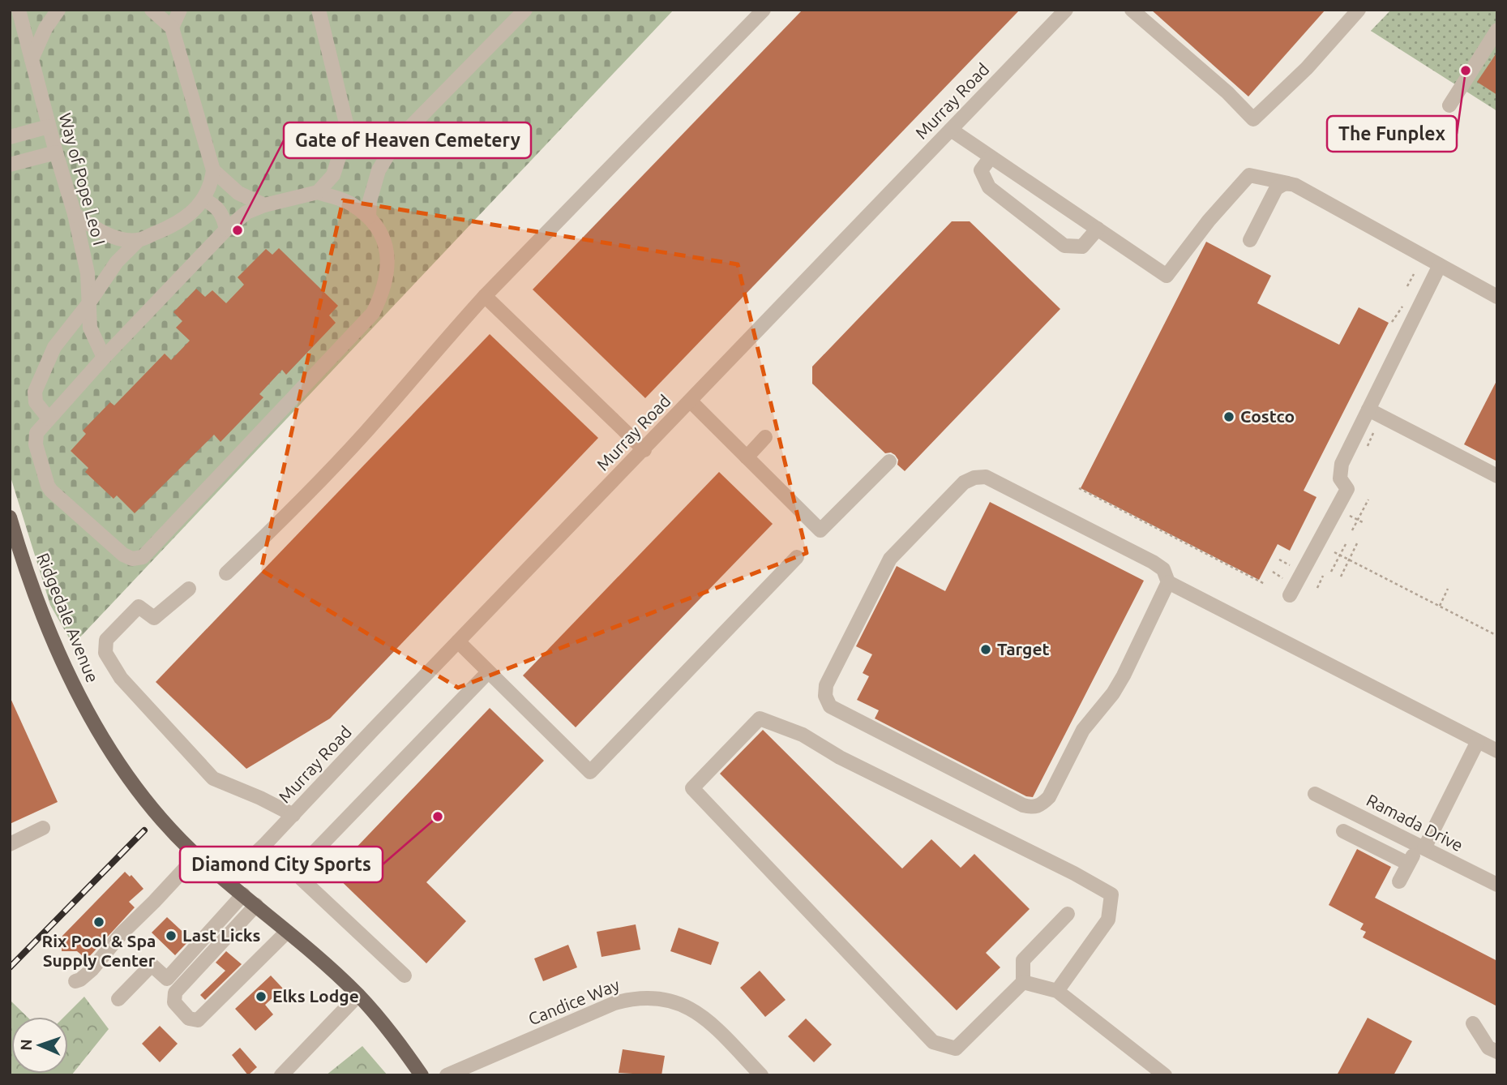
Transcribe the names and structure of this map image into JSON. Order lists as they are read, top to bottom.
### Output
{
  "streets": {
    "main road": ["Ridgedale Avenue"],
    "street": [
      "Murray Road",
      "Way of Pope Leo I",
      "Ramada Drive",
      "Candice Way"
    ]
  },
  "crossings": [
    ["Murray Road", "Ridgedale Avenue"]
  ],
  "places": [
    "The Funplex",
    "Gate of Heaven Cemetery",
    "Costco",
    "Target",
    "Diamond City Sports",
    "Rix Pool & Spa Supply Center",
    "Last Licks",
    "Elks Lodge"
  ],
  "north": "left"
}
